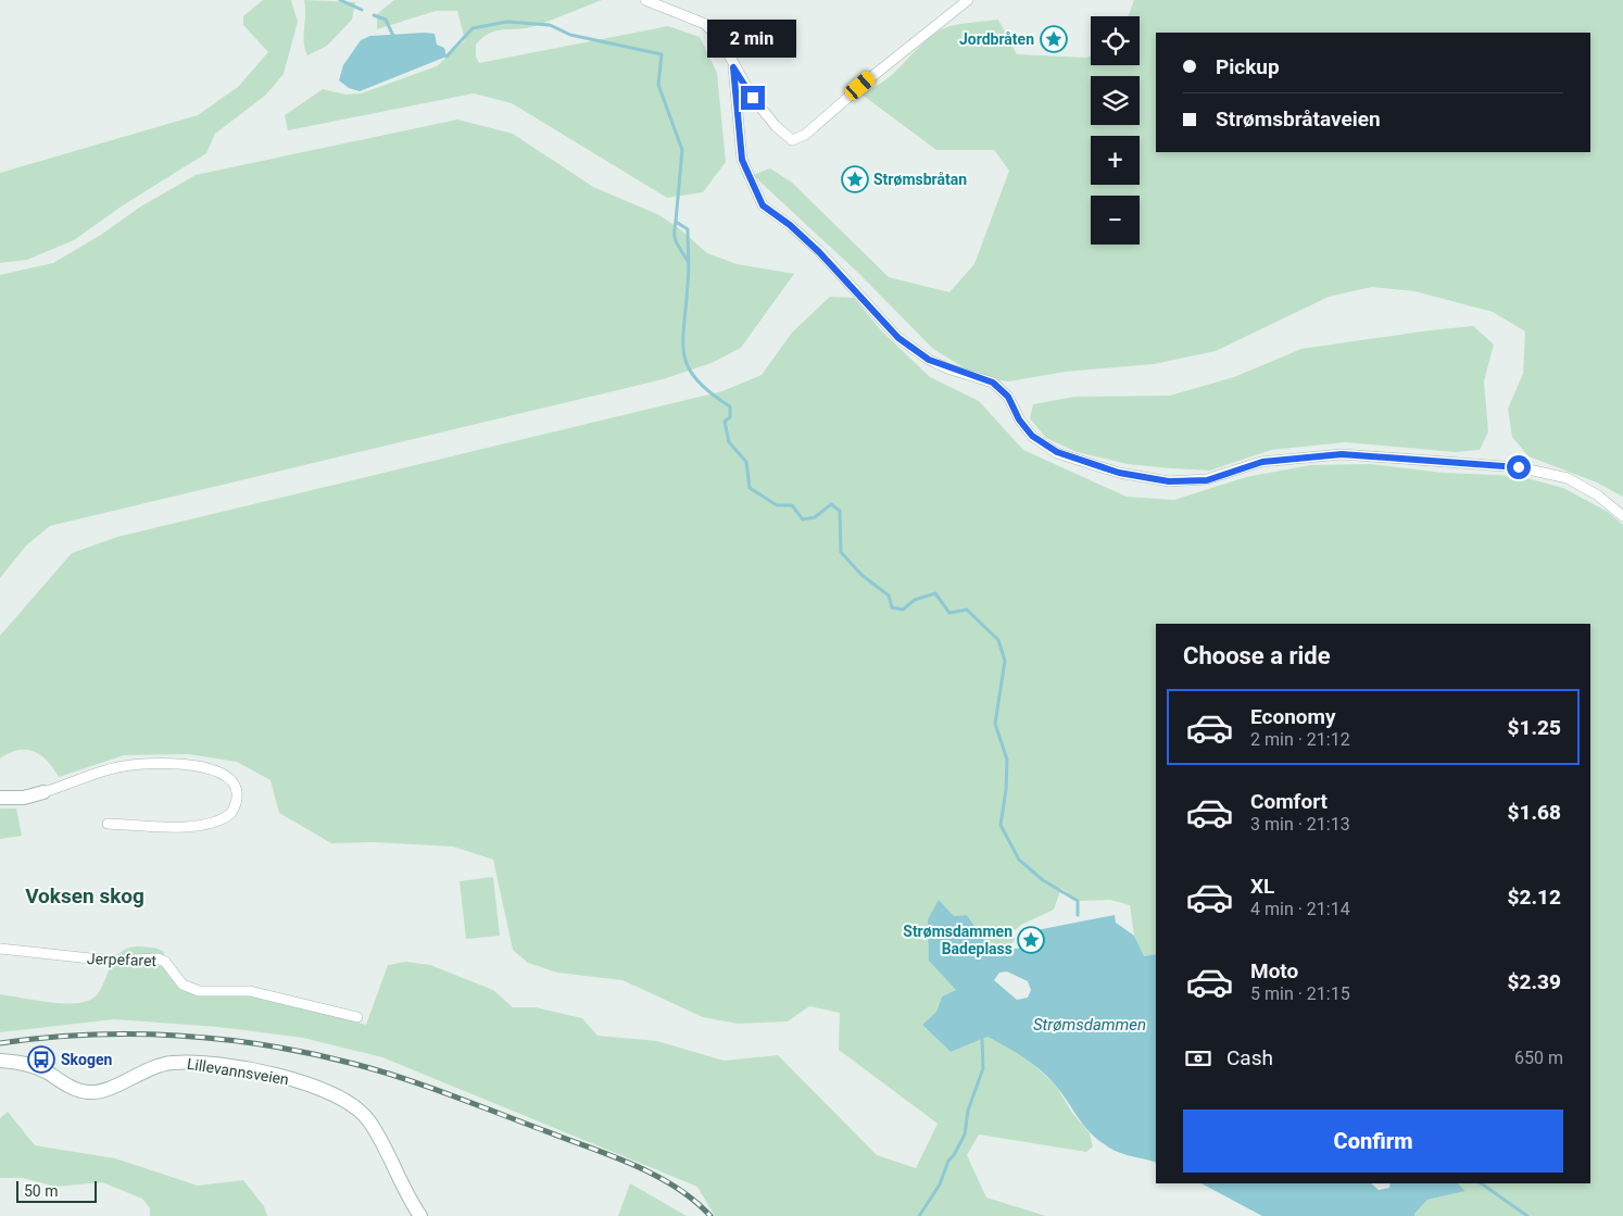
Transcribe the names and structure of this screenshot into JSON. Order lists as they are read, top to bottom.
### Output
{
  "streets": {
    "street": ["Jerpefaret", "Lillevannsveien"]
  },
  "districts": ["Voksen skog"],
  "water": ["Strømsdammen"],
  "places": {
    "place": ["Jordbråten", "Strømsbråtan", "Strømsdammen Badeplass"],
    "bus stop": ["Skogen"]
  },
  "scale_bar": "50 m",
  "page": {
    "map_buttons": ["+", "−"],
    "bubble": "2 min",
    "banner": ["Pickup", "Strømsbråtaveien"],
    "heading": "Choose a ride",
    "list": [
      {
        "name": "Economy",
        "note": "2 min · 21:12",
        "value": "$1.25"
      },
      {
        "name": "Comfort",
        "note": "3 min · 21:13",
        "value": "$1.68"
      },
      {
        "name": "XL",
        "note": "4 min · 21:14",
        "value": "$2.12"
      },
      {
        "name": "Moto",
        "note": "5 min · 21:15",
        "value": "$2.39"
      }
    ],
    "pay": ["Cash", "650 m"],
    "buttons": "Confirm",
    "scale": "50 m"
  }
}
